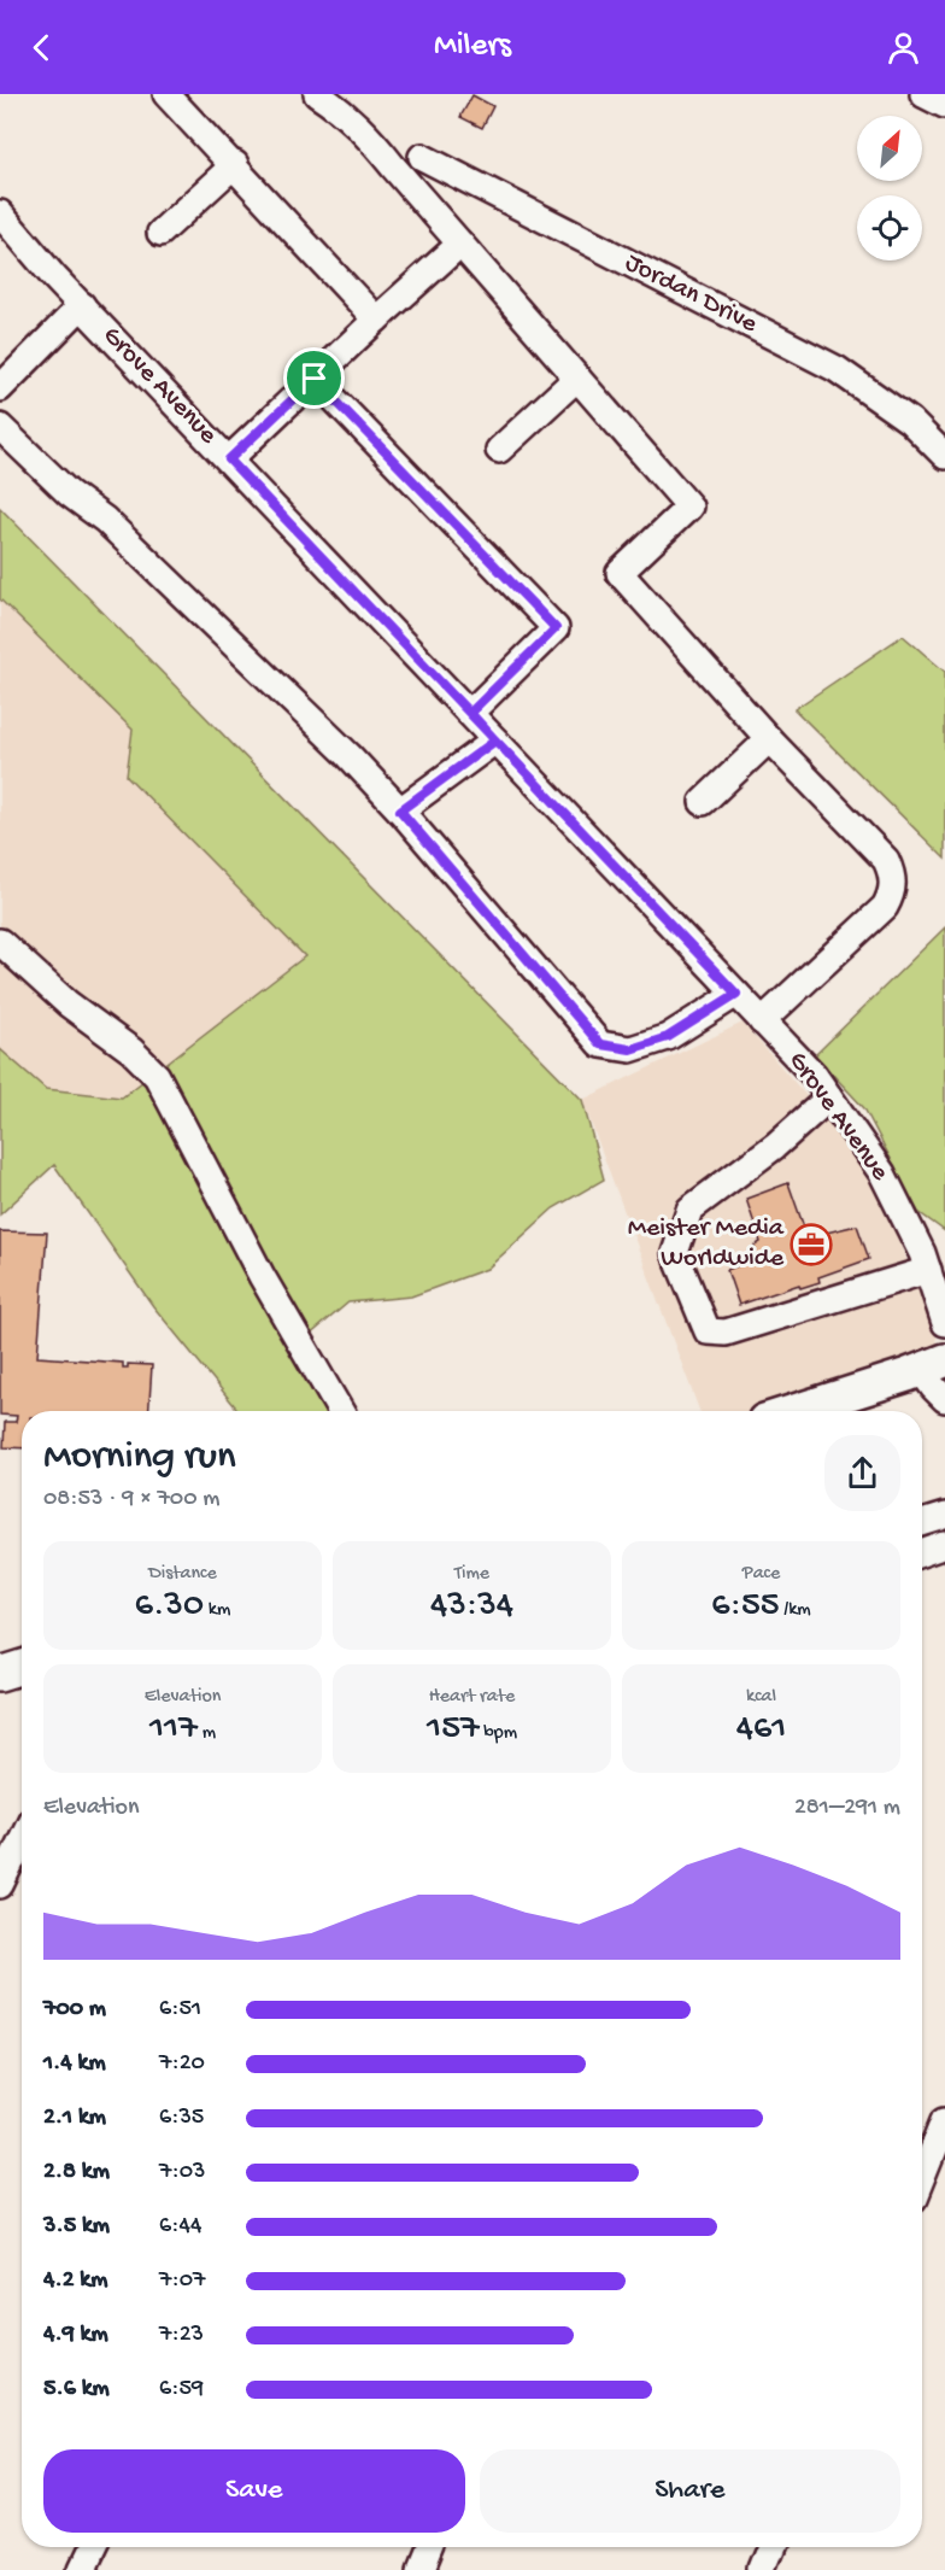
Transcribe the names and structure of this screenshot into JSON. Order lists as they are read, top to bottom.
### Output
{
  "streets": {
    "street": ["Jordan Drive", "Grove Avenue"]
  },
  "places": {
    "office": ["Meister Media Worldwide"]
  },
  "north": "top right",
  "page": {
    "header": "Milers",
    "heading": ["Morning run", "08:53 · 9 × 700 m"],
    "stats": [
      ["Distance", "6.30 km"],
      ["Time", "43:34"],
      ["Pace", "6:55 /km"],
      ["Elevation", "117 m"],
      ["Heart rate", "157 bpm"],
      ["kcal", "461"]
    ],
    "chart": ["Elevation", "281–291 m"],
    "list": [
      {
        "name": "700 m",
        "note": "6:51"
      },
      {
        "name": "1.4 km",
        "note": "7:20"
      },
      {
        "name": "2.1 km",
        "note": "6:35"
      },
      {
        "name": "2.8 km",
        "note": "7:03"
      },
      {
        "name": "3.5 km",
        "note": "6:44"
      },
      {
        "name": "4.2 km",
        "note": "7:07"
      },
      {
        "name": "4.9 km",
        "note": "7:23"
      },
      {
        "name": "5.6 km",
        "note": "6:59"
      }
    ],
    "buttons": ["Save", "Share"]
  }
}
